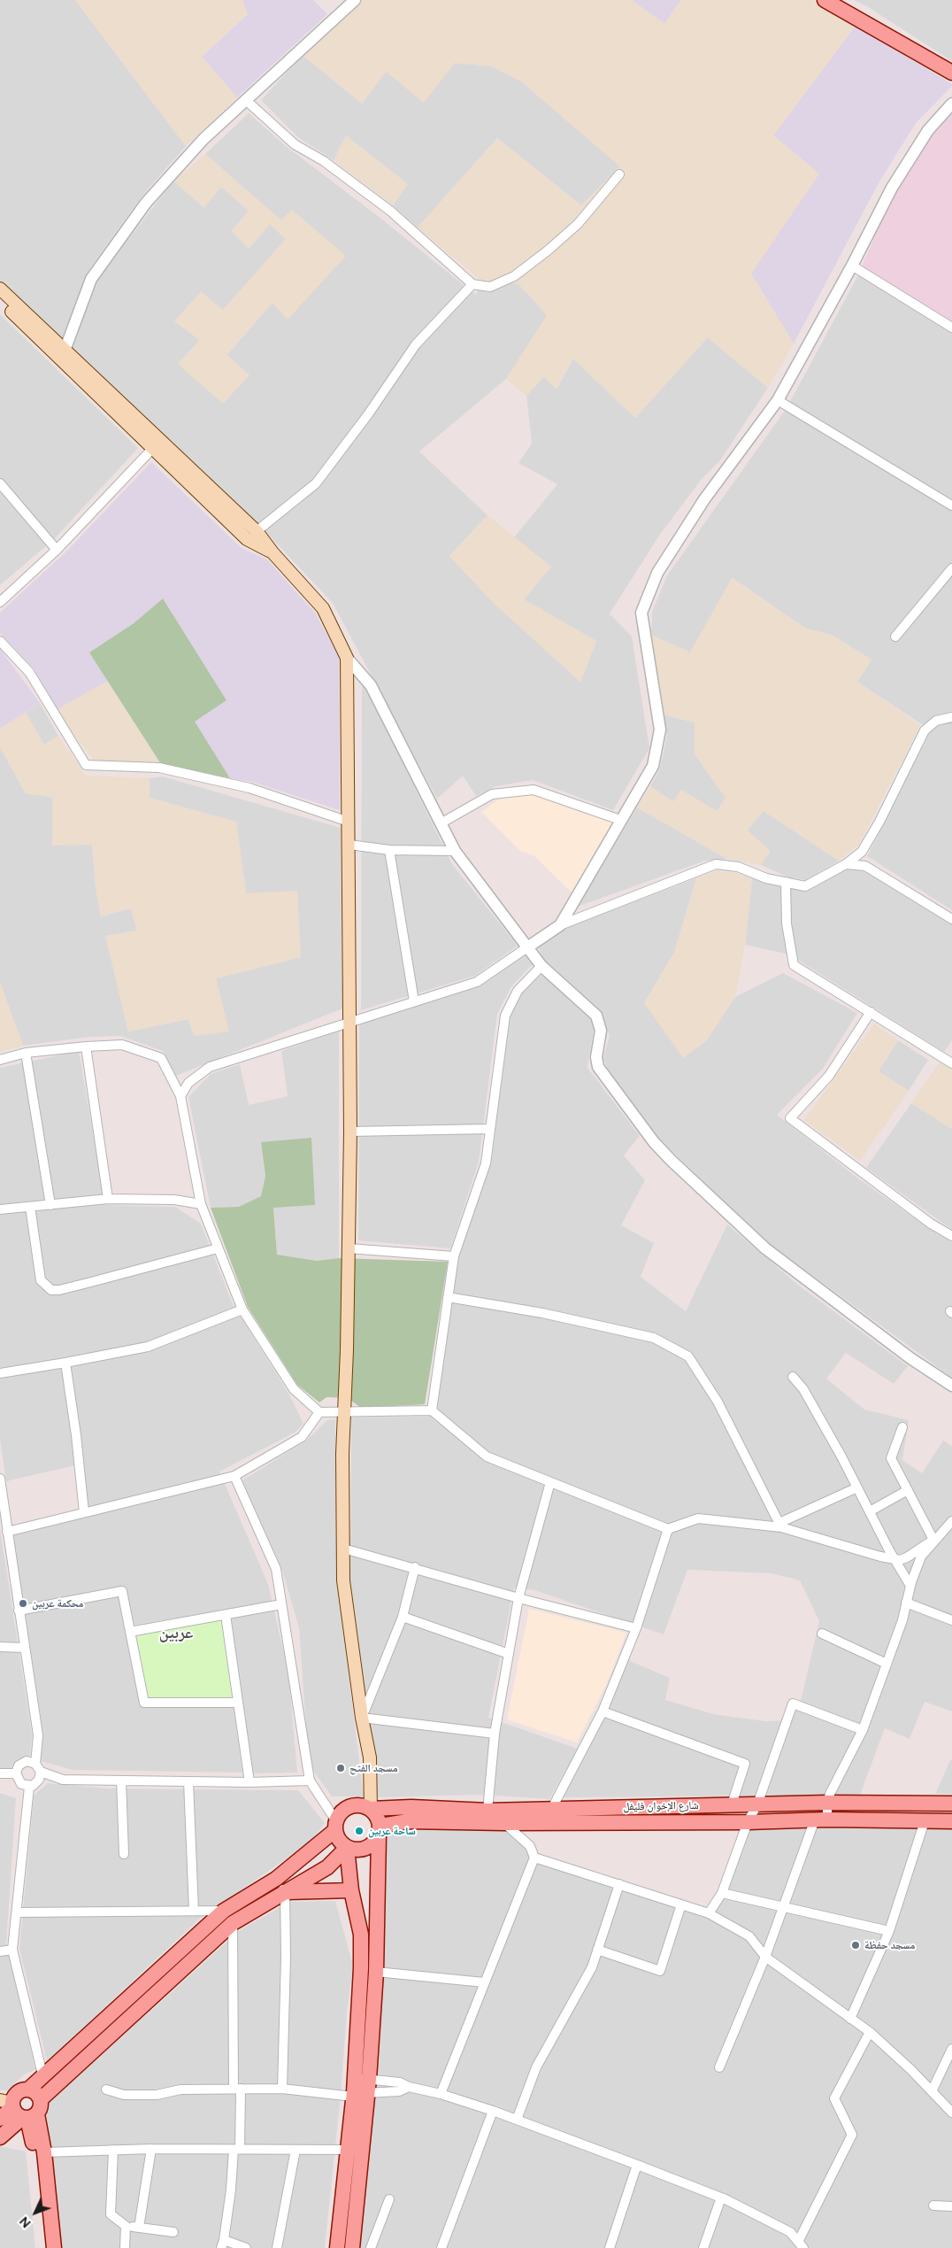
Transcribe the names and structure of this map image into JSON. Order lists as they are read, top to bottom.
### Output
{
  "streets": {
    "main road": ["شارع الإخوان فليفل"]
  },
  "districts": ["عربين"],
  "places": [
    "محكمة عربين",
    "مسجد الفتح",
    "ساحة عربين",
    "مسجد حفظة"
  ],
  "north": "bottom left"
}
